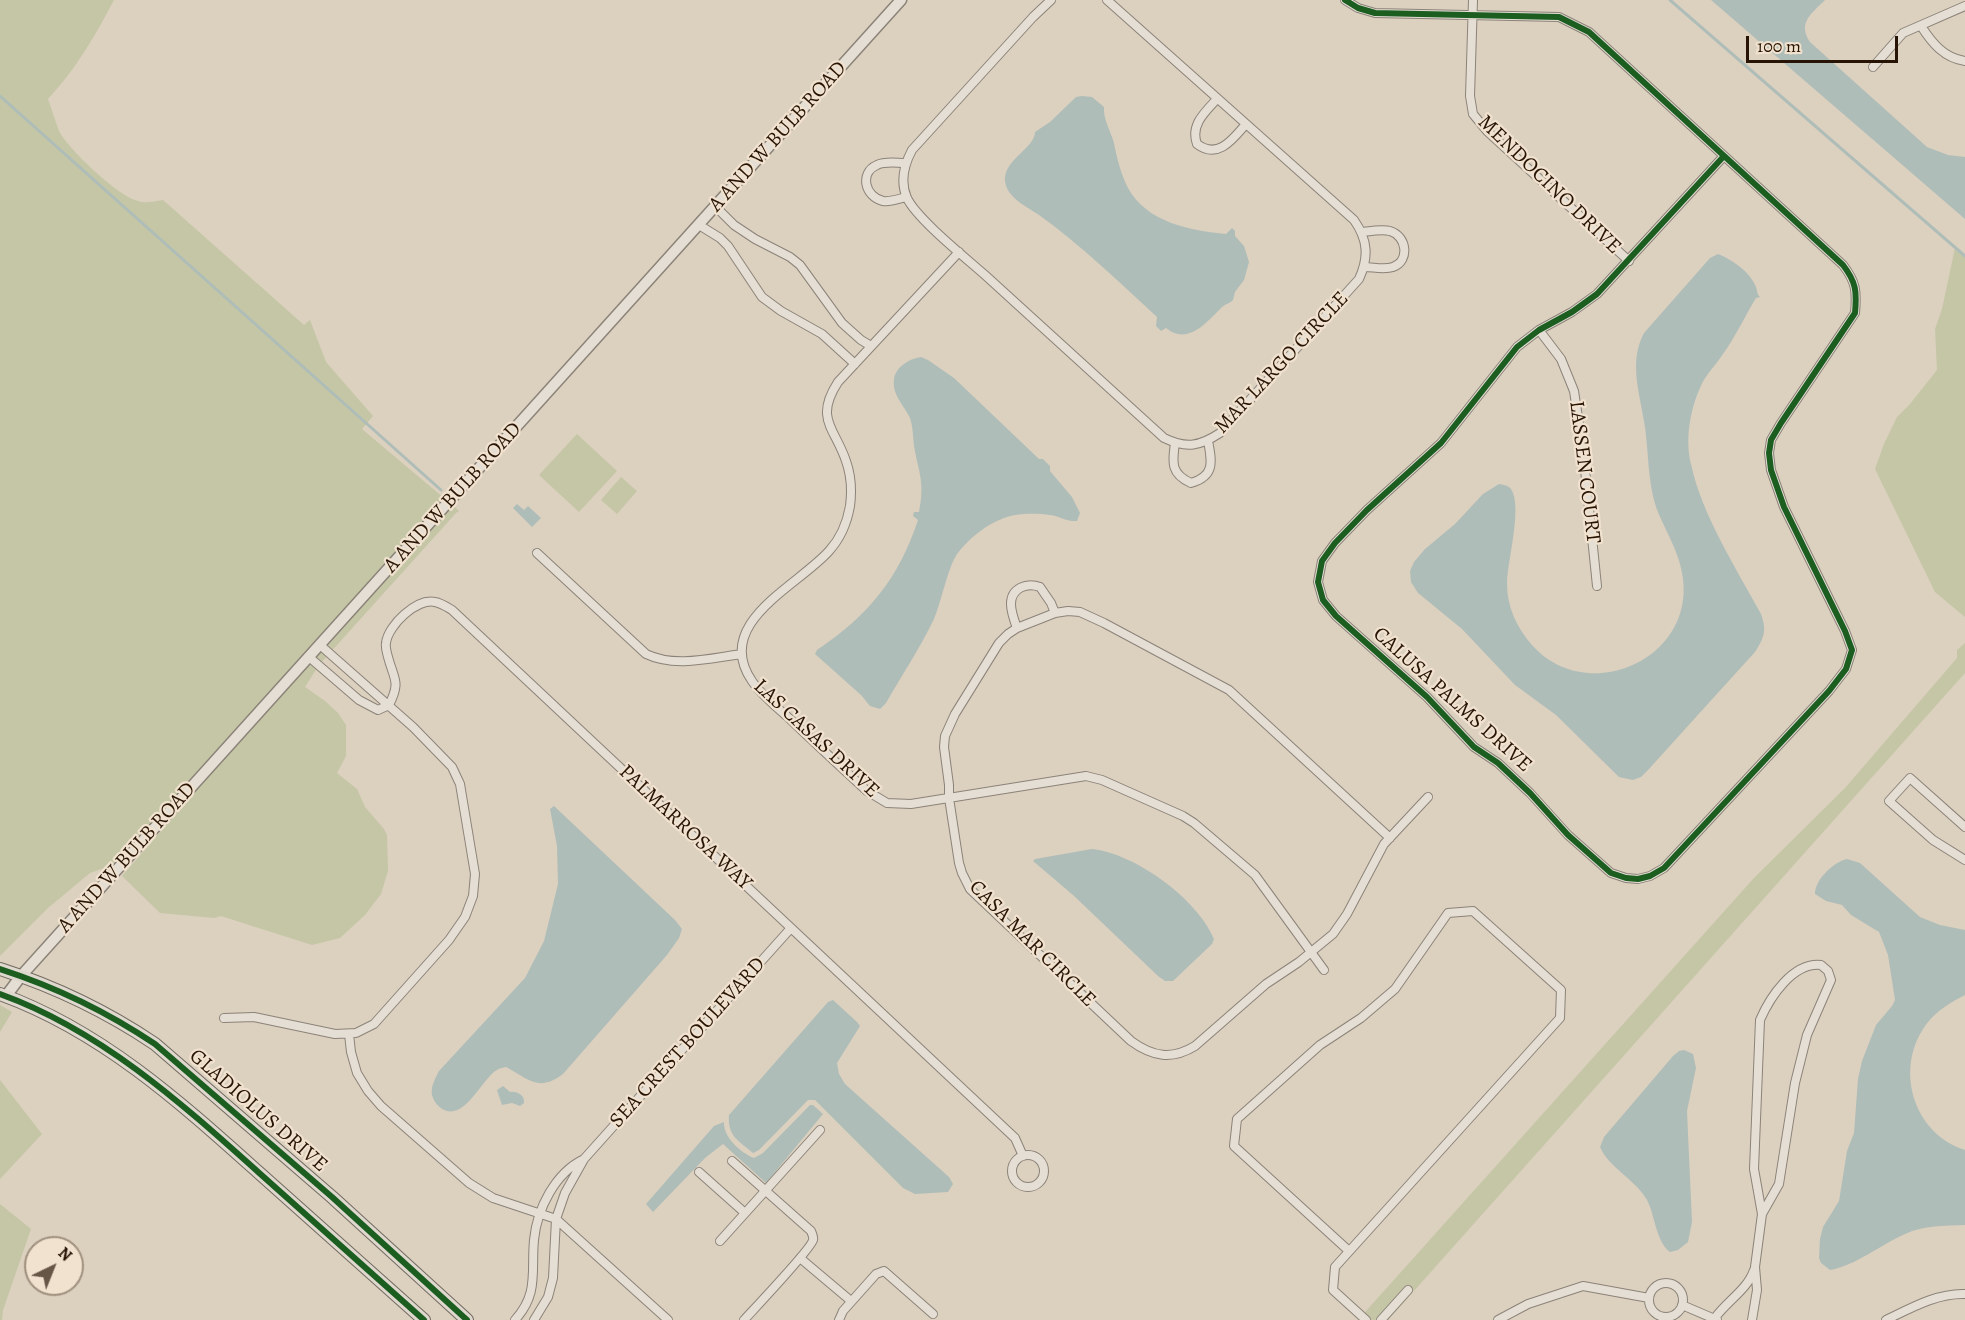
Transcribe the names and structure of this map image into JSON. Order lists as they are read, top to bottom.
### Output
{
  "streets": {
    "main road": ["GLADIOLUS DRIVE"],
    "street": [
      "A AND W BULB ROAD",
      "MENDOCINO DRIVE",
      "MAR LARGO CIRCLE",
      "LASSEN COURT",
      "CALUSA PALMS DRIVE",
      "LAS CASAS DRIVE",
      "PALMARROSA WAY",
      "CASA MAR CIRCLE",
      "SEA CREST BOULEVARD"
    ]
  },
  "crossings": [
    ["A AND W BULB ROAD", "GLADIOLUS DRIVE"],
    ["MENDOCINO DRIVE", "CALUSA PALMS DRIVE"],
    ["LASSEN COURT", "CALUSA PALMS DRIVE"],
    ["LAS CASAS DRIVE", "CASA MAR CIRCLE"],
    ["PALMARROSA WAY", "SEA CREST BOULEVARD"]
  ],
  "scale_bar": "100 m",
  "north": "top right"
}
